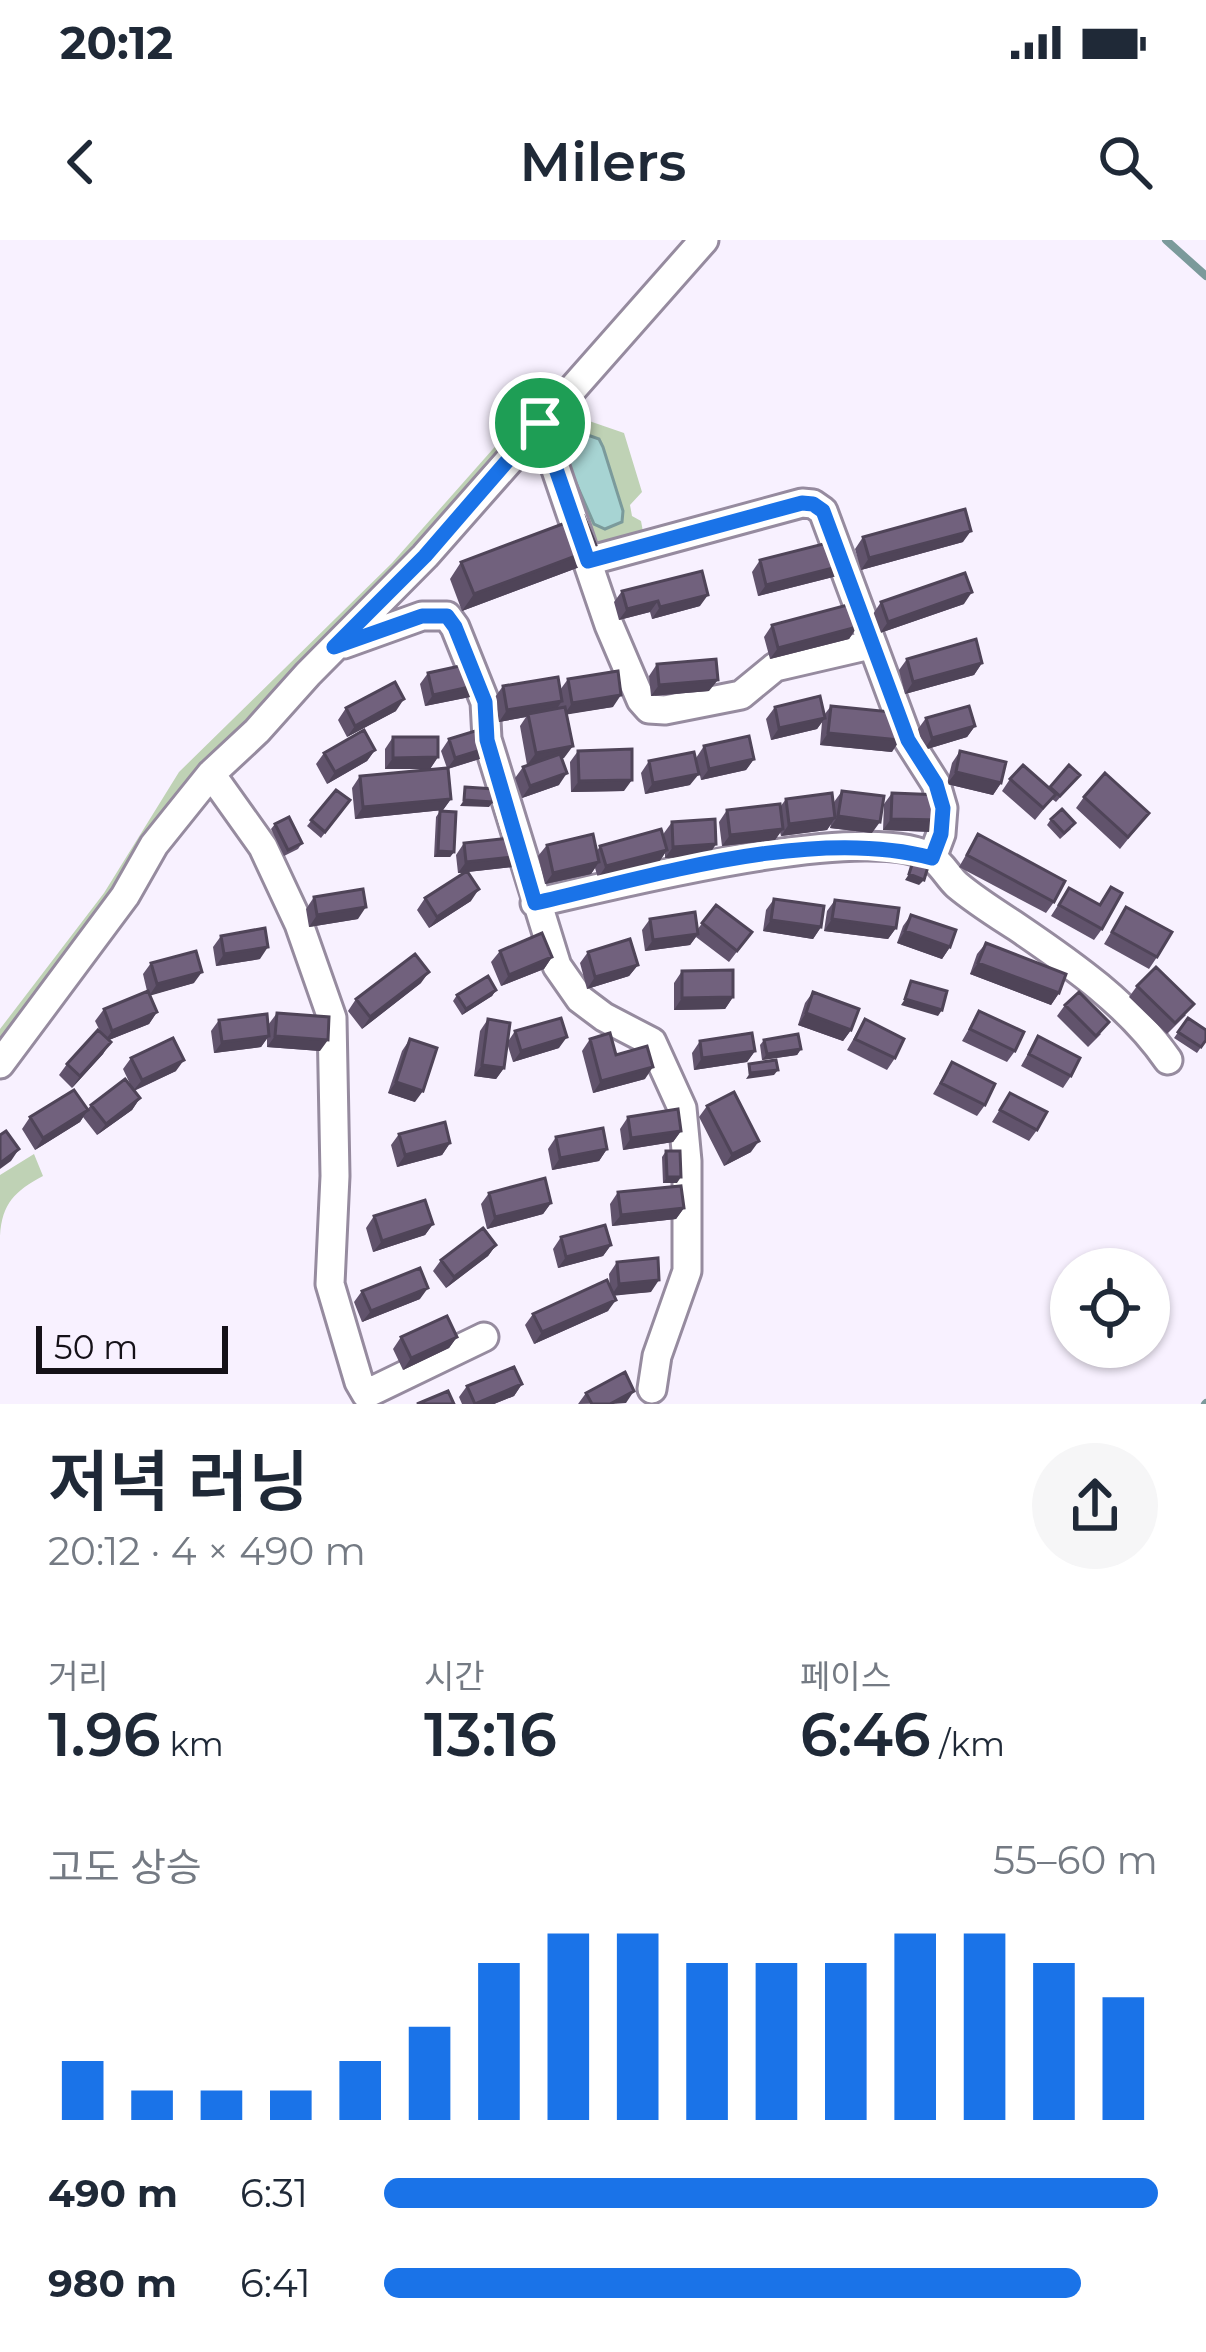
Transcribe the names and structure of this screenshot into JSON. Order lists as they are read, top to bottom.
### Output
{
  "scale_bar": "50 m",
  "page": {
    "status": "20:12",
    "header": "Milers",
    "scale": "50 m",
    "heading": ["저녁 러닝", "20:12 · 4 × 490 m"],
    "stats": [
      ["거리", "1.96 km"],
      ["시간", "13:16"],
      ["페이스", "6:46 /km"]
    ],
    "chart": ["고도 상승", "55–60 m"],
    "list": [
      {
        "name": "490 m",
        "note": "6:31"
      },
      {
        "name": "980 m",
        "note": "6:41"
      }
    ]
  }
}
